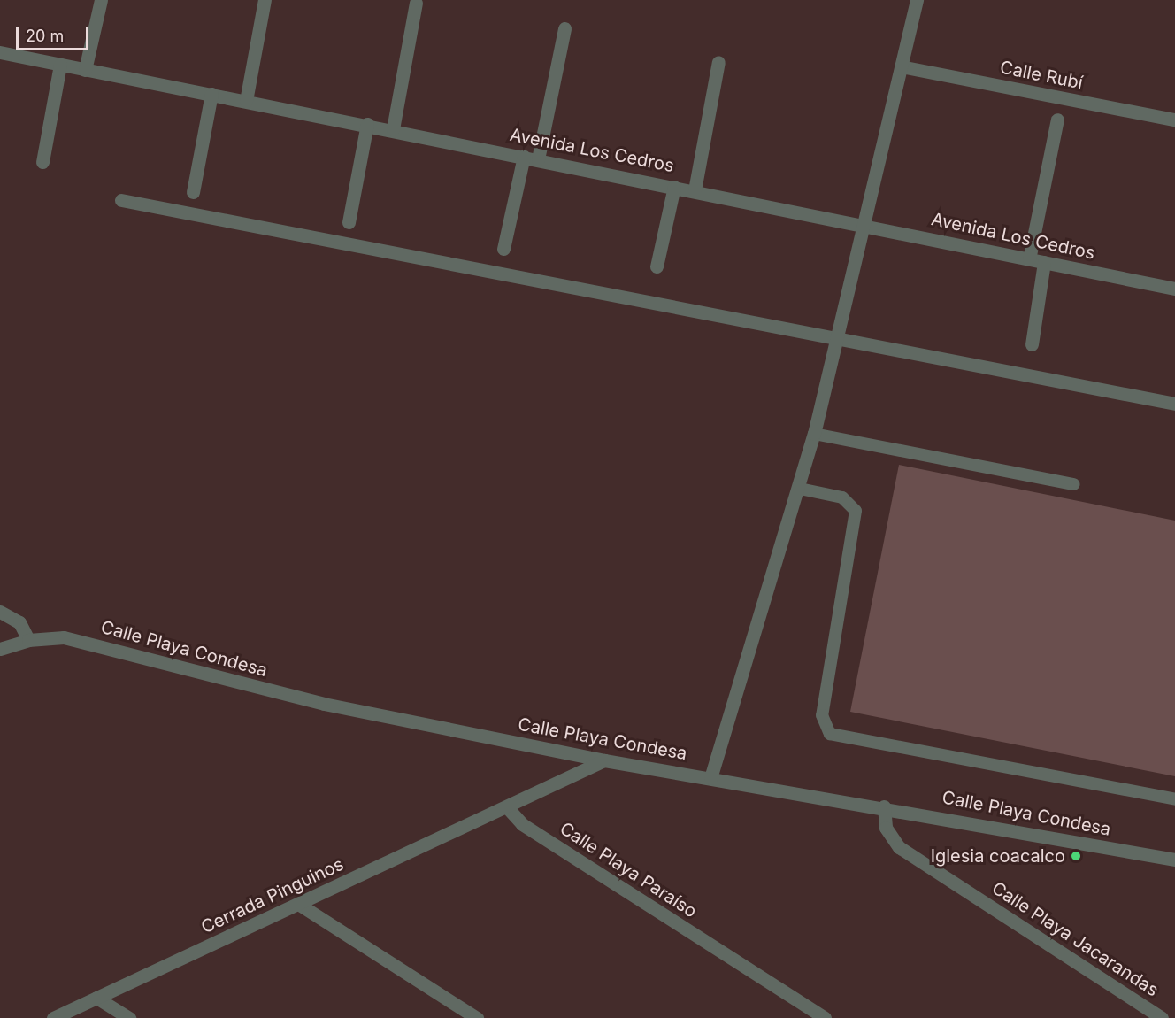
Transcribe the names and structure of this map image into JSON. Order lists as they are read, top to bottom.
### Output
{
  "streets": {
    "street": [
      "Calle Rubí",
      "Avenida Los Cedros",
      "Calle Playa Condesa",
      "Calle Playa Paraíso",
      "Cerrada Pinguinos",
      "Calle Playa Jacarandas"
    ]
  },
  "crossings": [
    ["Calle Playa Condesa", "Calle Playa Jacarandas"],
    ["Calle Playa Paraíso", "Cerrada Pinguinos"]
  ],
  "places": ["Iglesia coacalco"],
  "scale_bar": "20 m"
}
